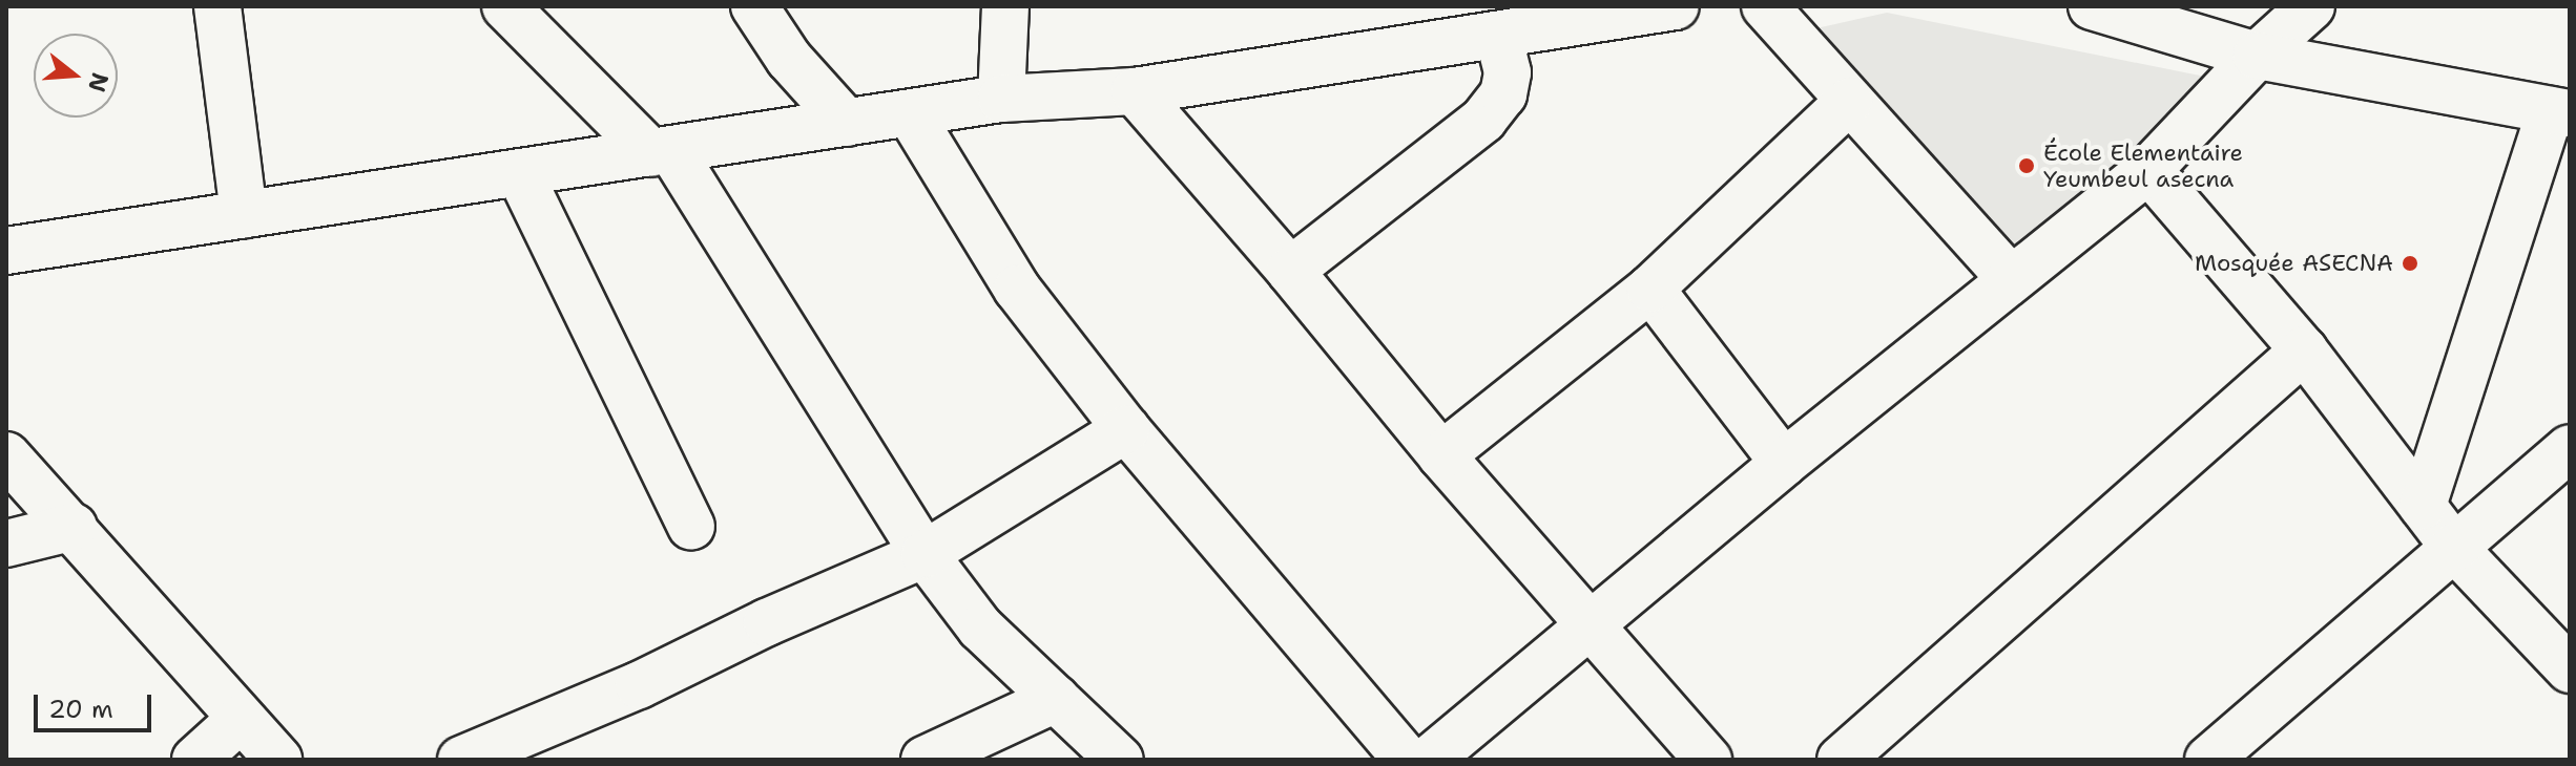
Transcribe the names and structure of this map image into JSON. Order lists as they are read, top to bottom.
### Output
{
  "places": ["École Elementaire Yeumbeul asecna", "Mosquée ASECNA"],
  "scale_bar": "20 m",
  "north": "right"
}
